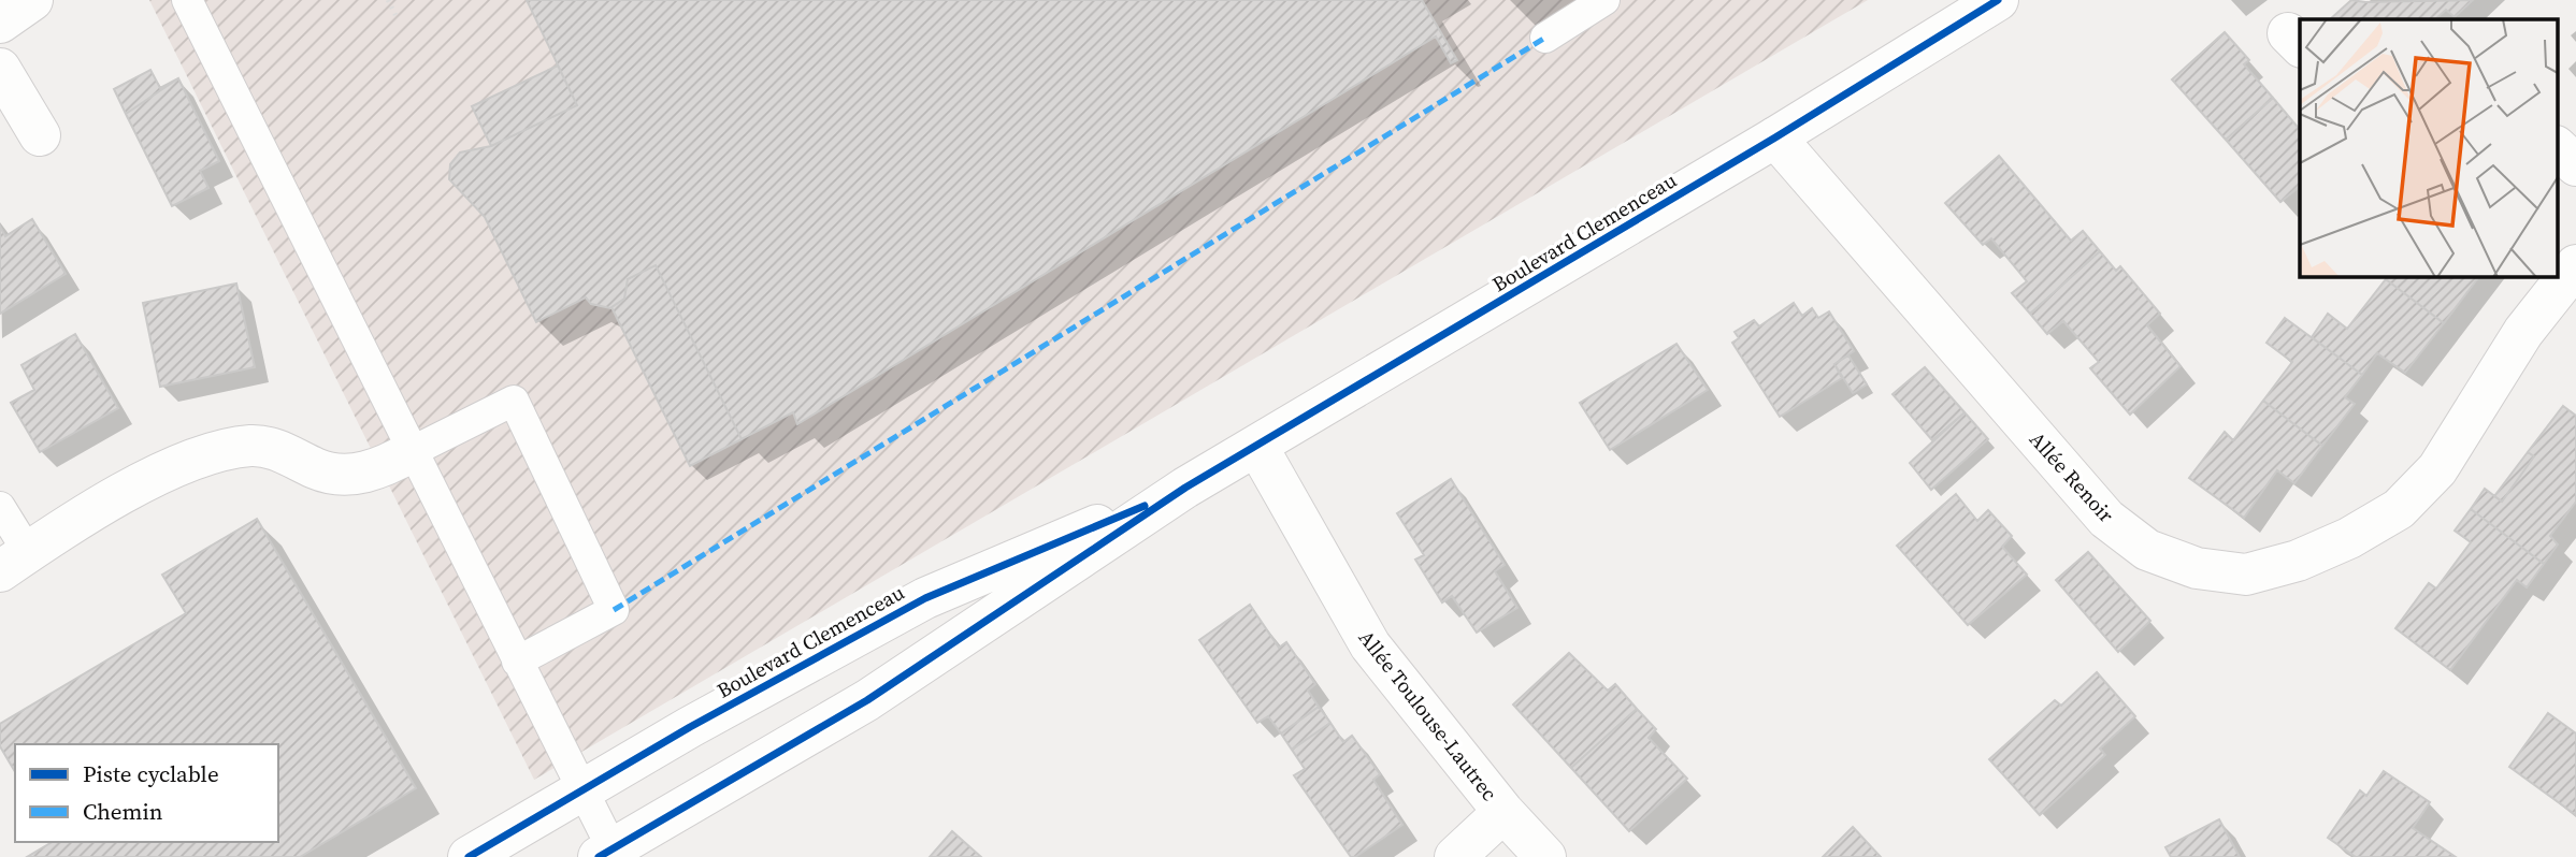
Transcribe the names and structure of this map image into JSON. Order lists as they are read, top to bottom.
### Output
{
  "streets": {
    "street": ["Boulevard Clemenceau", "Allée Renoir", "Allée Toulouse-Lautrec"]
  },
  "crossings": [
    ["Boulevard Clemenceau", "Allée Renoir"],
    ["Boulevard Clemenceau", "Allée Toulouse-Lautrec"]
  ],
  "legend": ["Piste cyclable", "Chemin"]
}
